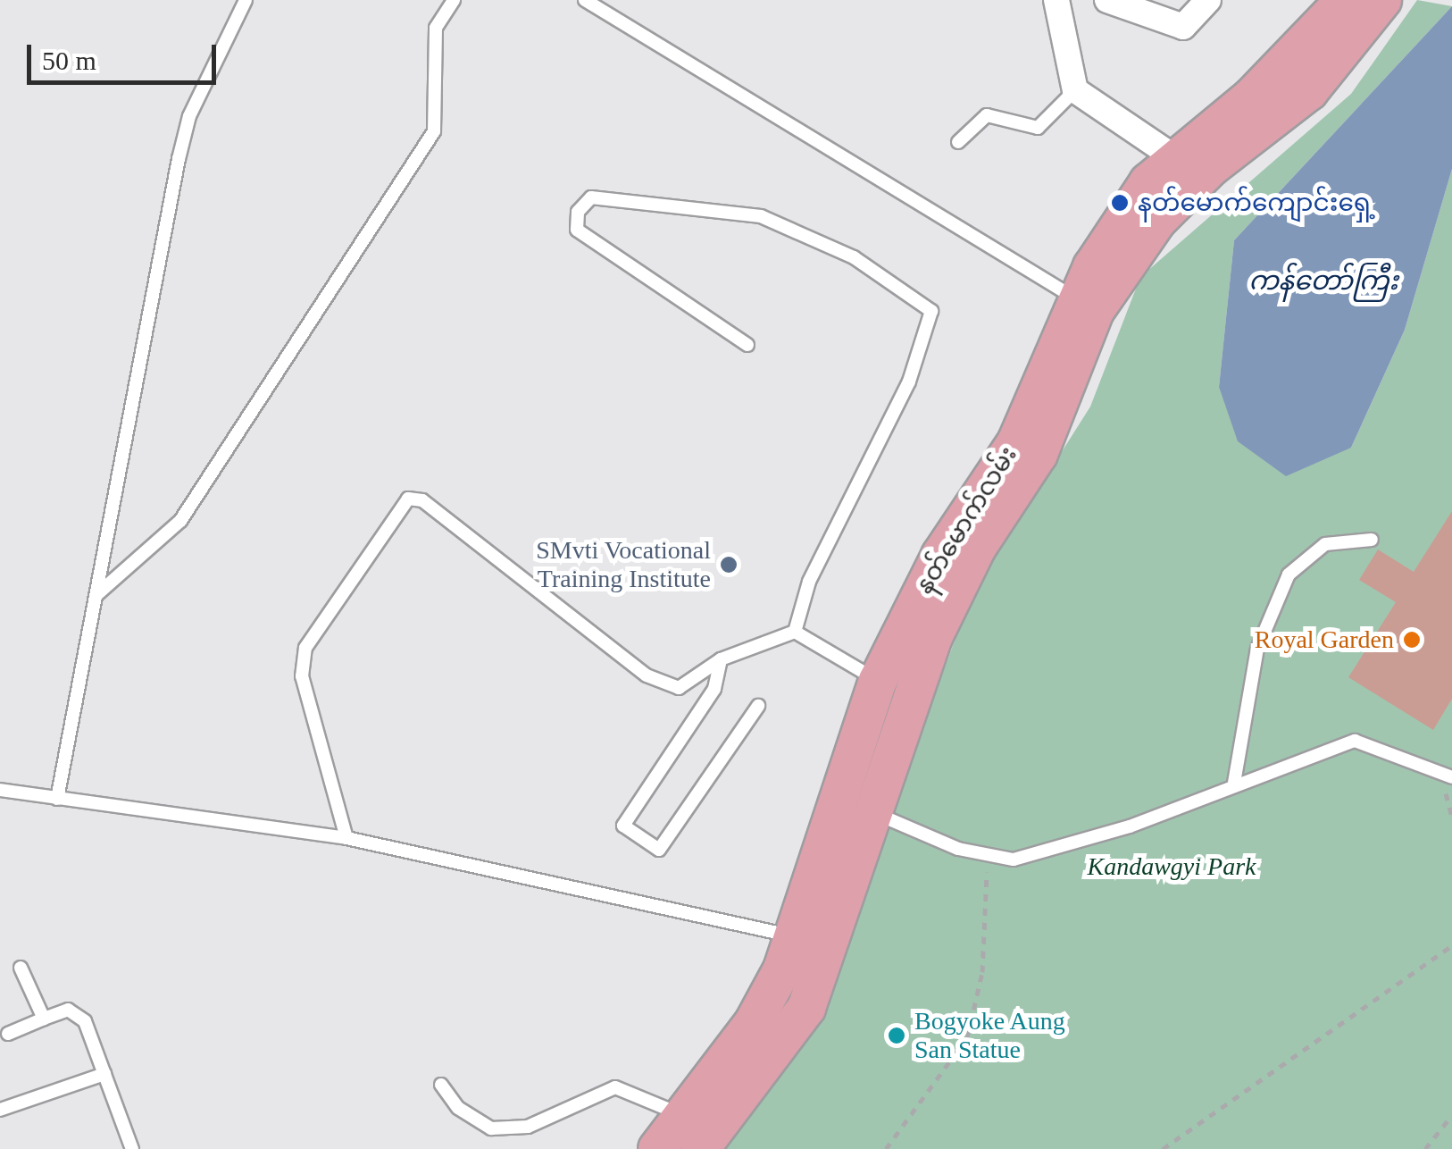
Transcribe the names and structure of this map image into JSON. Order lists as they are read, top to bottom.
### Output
{
  "streets": {
    "main road": ["နတ်မောက်လမ်း"]
  },
  "water": ["ကန်တော်ကြီး"],
  "parks": ["Kandawgyi Park"],
  "places": [
    "နတ်မောက်ကျောင်းရှေ့",
    "SMvti Vocational Training Institute",
    "Royal Garden",
    "Bogyoke Aung San Statue"
  ],
  "scale_bar": "50 m"
}
